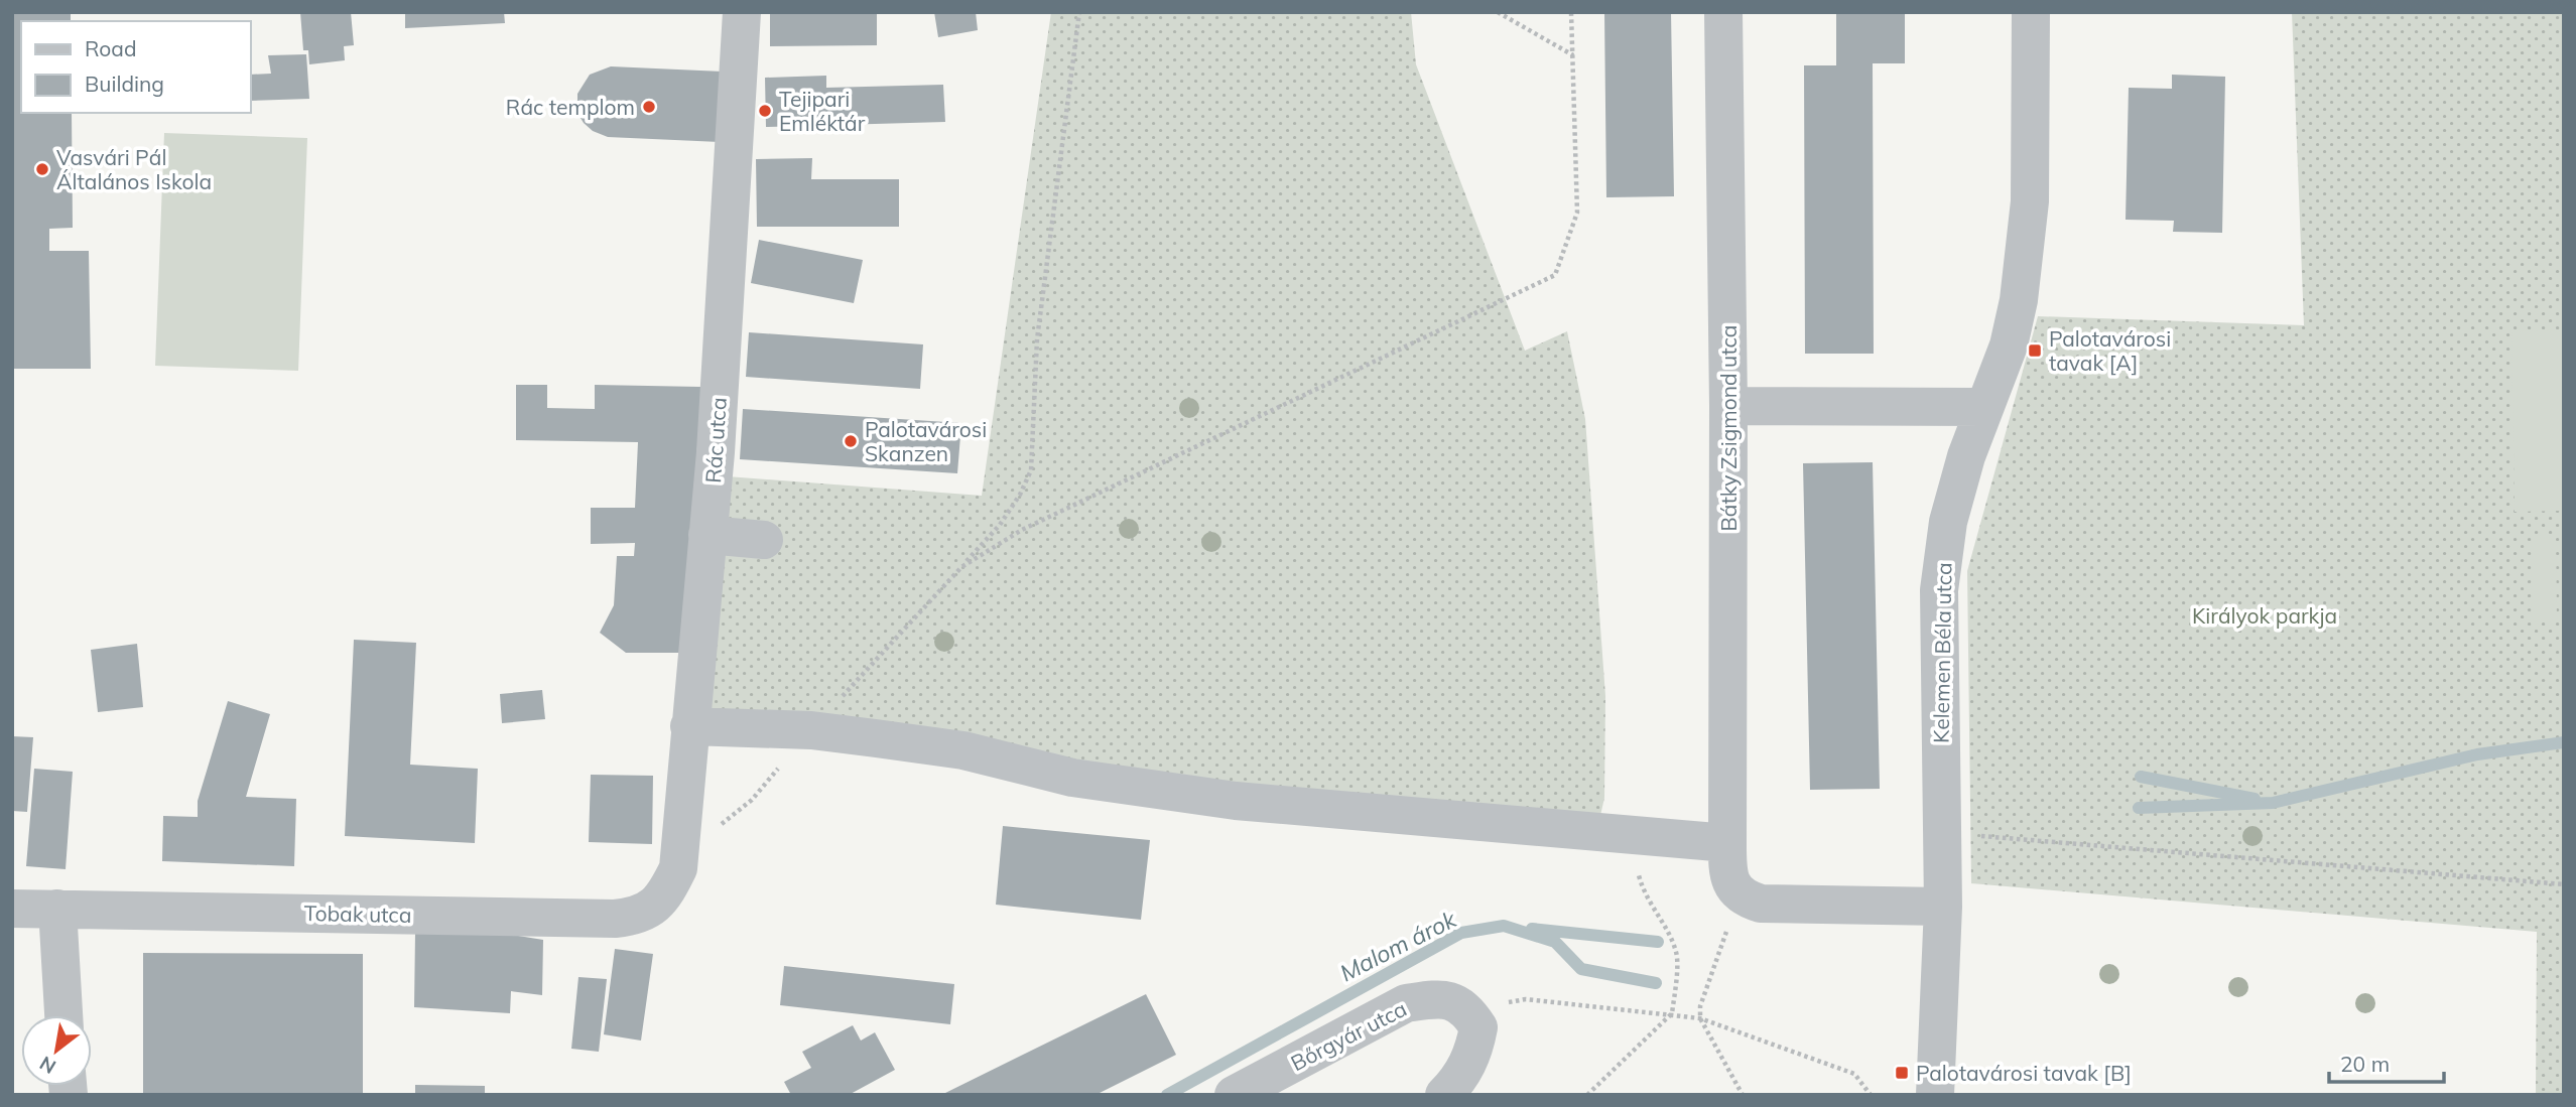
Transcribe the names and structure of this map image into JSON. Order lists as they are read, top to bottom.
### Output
{
  "streets": {
    "street": [
      "Bátky Zsigmond utca",
      "Rác utca",
      "Kelemen Béla utca",
      "Tobak utca",
      "Bőrgyár utca"
    ]
  },
  "crossings": [
    ["Rác utca", "Tobak utca"]
  ],
  "water": ["Malom árok"],
  "parks": ["Királyok parkja"],
  "places": {
    "other": [
      "Rác templom",
      "Tejipari Emléktár",
      "Vasvári Pál Általános Iskola",
      "Palotavárosi Skanzen"
    ],
    "transit": ["Palotavárosi tavak [A]", "Palotavárosi tavak [B]"]
  },
  "legend": ["Road", "Building"],
  "scale_bar": "20 m",
  "north": "bottom left"
}
